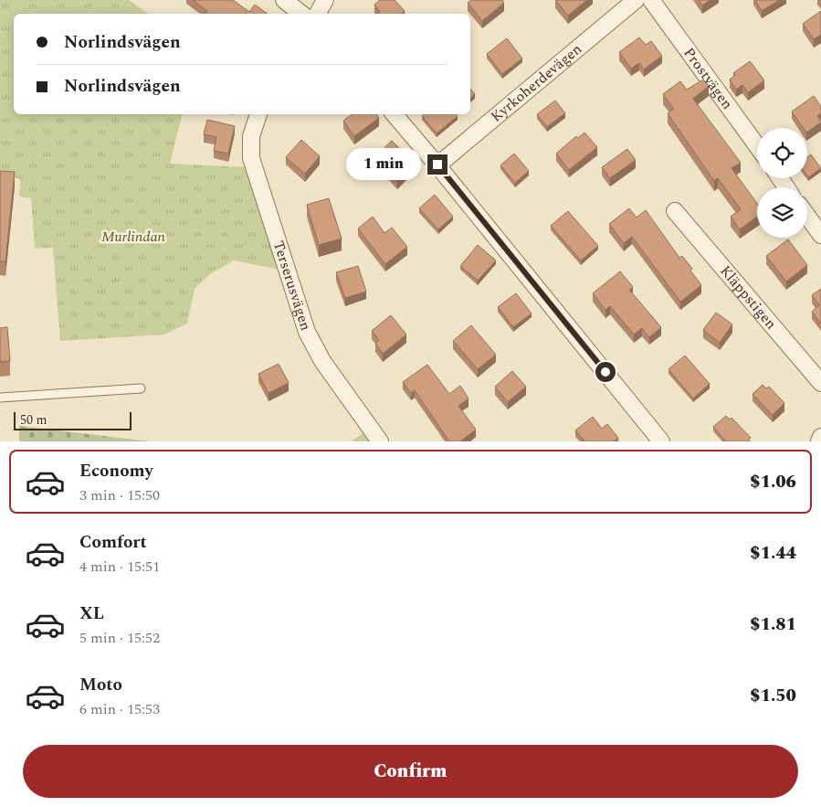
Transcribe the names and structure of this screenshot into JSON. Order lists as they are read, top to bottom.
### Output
{
  "streets": {
    "street": [
      "Prostvägen",
      "Kyrkoherdevägen",
      "Terserusvägen",
      "Kläppstigen"
    ]
  },
  "parks": ["Murlindan"],
  "scale_bar": "50 m",
  "page": {
    "banner": ["Norlindsvägen", "Norlindsvägen"],
    "bubble": "1 min",
    "scale": "50 m",
    "list": [
      {
        "name": "Economy",
        "note": "3 min · 15:50",
        "value": "$1.06"
      },
      {
        "name": "Comfort",
        "note": "4 min · 15:51",
        "value": "$1.44"
      },
      {
        "name": "XL",
        "note": "5 min · 15:52",
        "value": "$1.81"
      },
      {
        "name": "Moto",
        "note": "6 min · 15:53",
        "value": "$1.50"
      }
    ],
    "buttons": "Confirm"
  }
}
